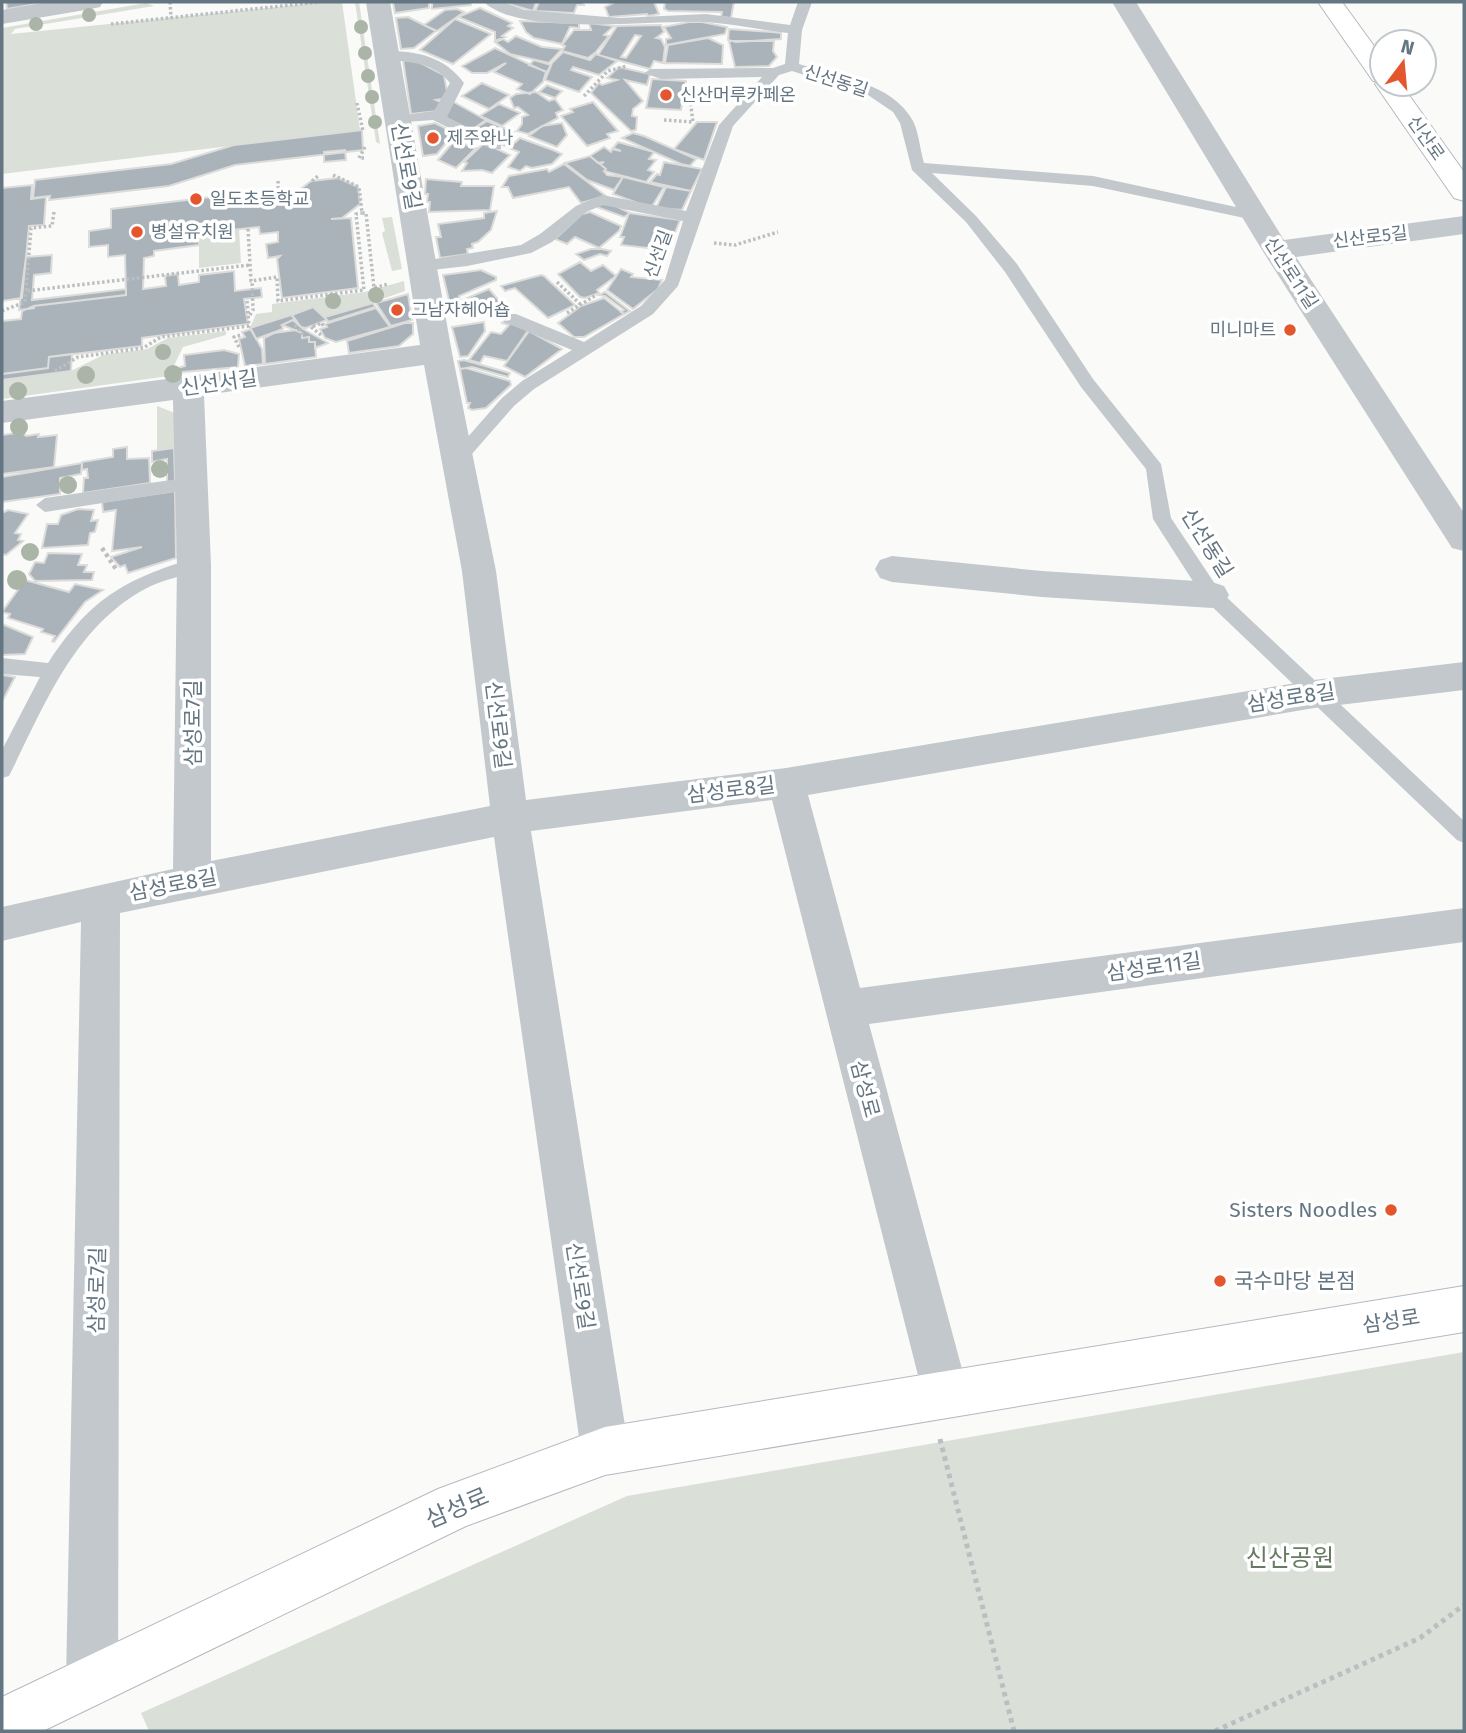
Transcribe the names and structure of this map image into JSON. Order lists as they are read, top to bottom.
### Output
{
  "streets": {
    "street": [
      "신산로",
      "신선로9길",
      "신산로5길",
      "신산로11길",
      "신선서길",
      "삼성로8길",
      "삼성로7길",
      "삼성로11길",
      "삼성로"
    ],
    "lane": ["신선동길", "신선길"]
  },
  "crossings": [
    ["신선동길", "신선길"],
    ["신선동길", "삼성로8길"],
    ["신선로9길", "신선길"],
    ["신선로9길", "신선서길"],
    ["신선로9길", "삼성로8길"],
    ["신선로9길", "삼성로"],
    ["신산로5길", "신산로11길"],
    ["신선서길", "삼성로7길"],
    ["삼성로8길", "삼성로7길"],
    ["삼성로8길", "삼성로"],
    ["삼성로7길", "삼성로"],
    ["삼성로11길", "삼성로"]
  ],
  "parks": ["신산공원"],
  "places": [
    "신산머루카페온",
    "제주와나",
    "일도초등학교",
    "병설유치원",
    "그남자헤어숍",
    "미니마트",
    "Sisters Noodles",
    "국수마당 본점"
  ],
  "north": "top"
}
